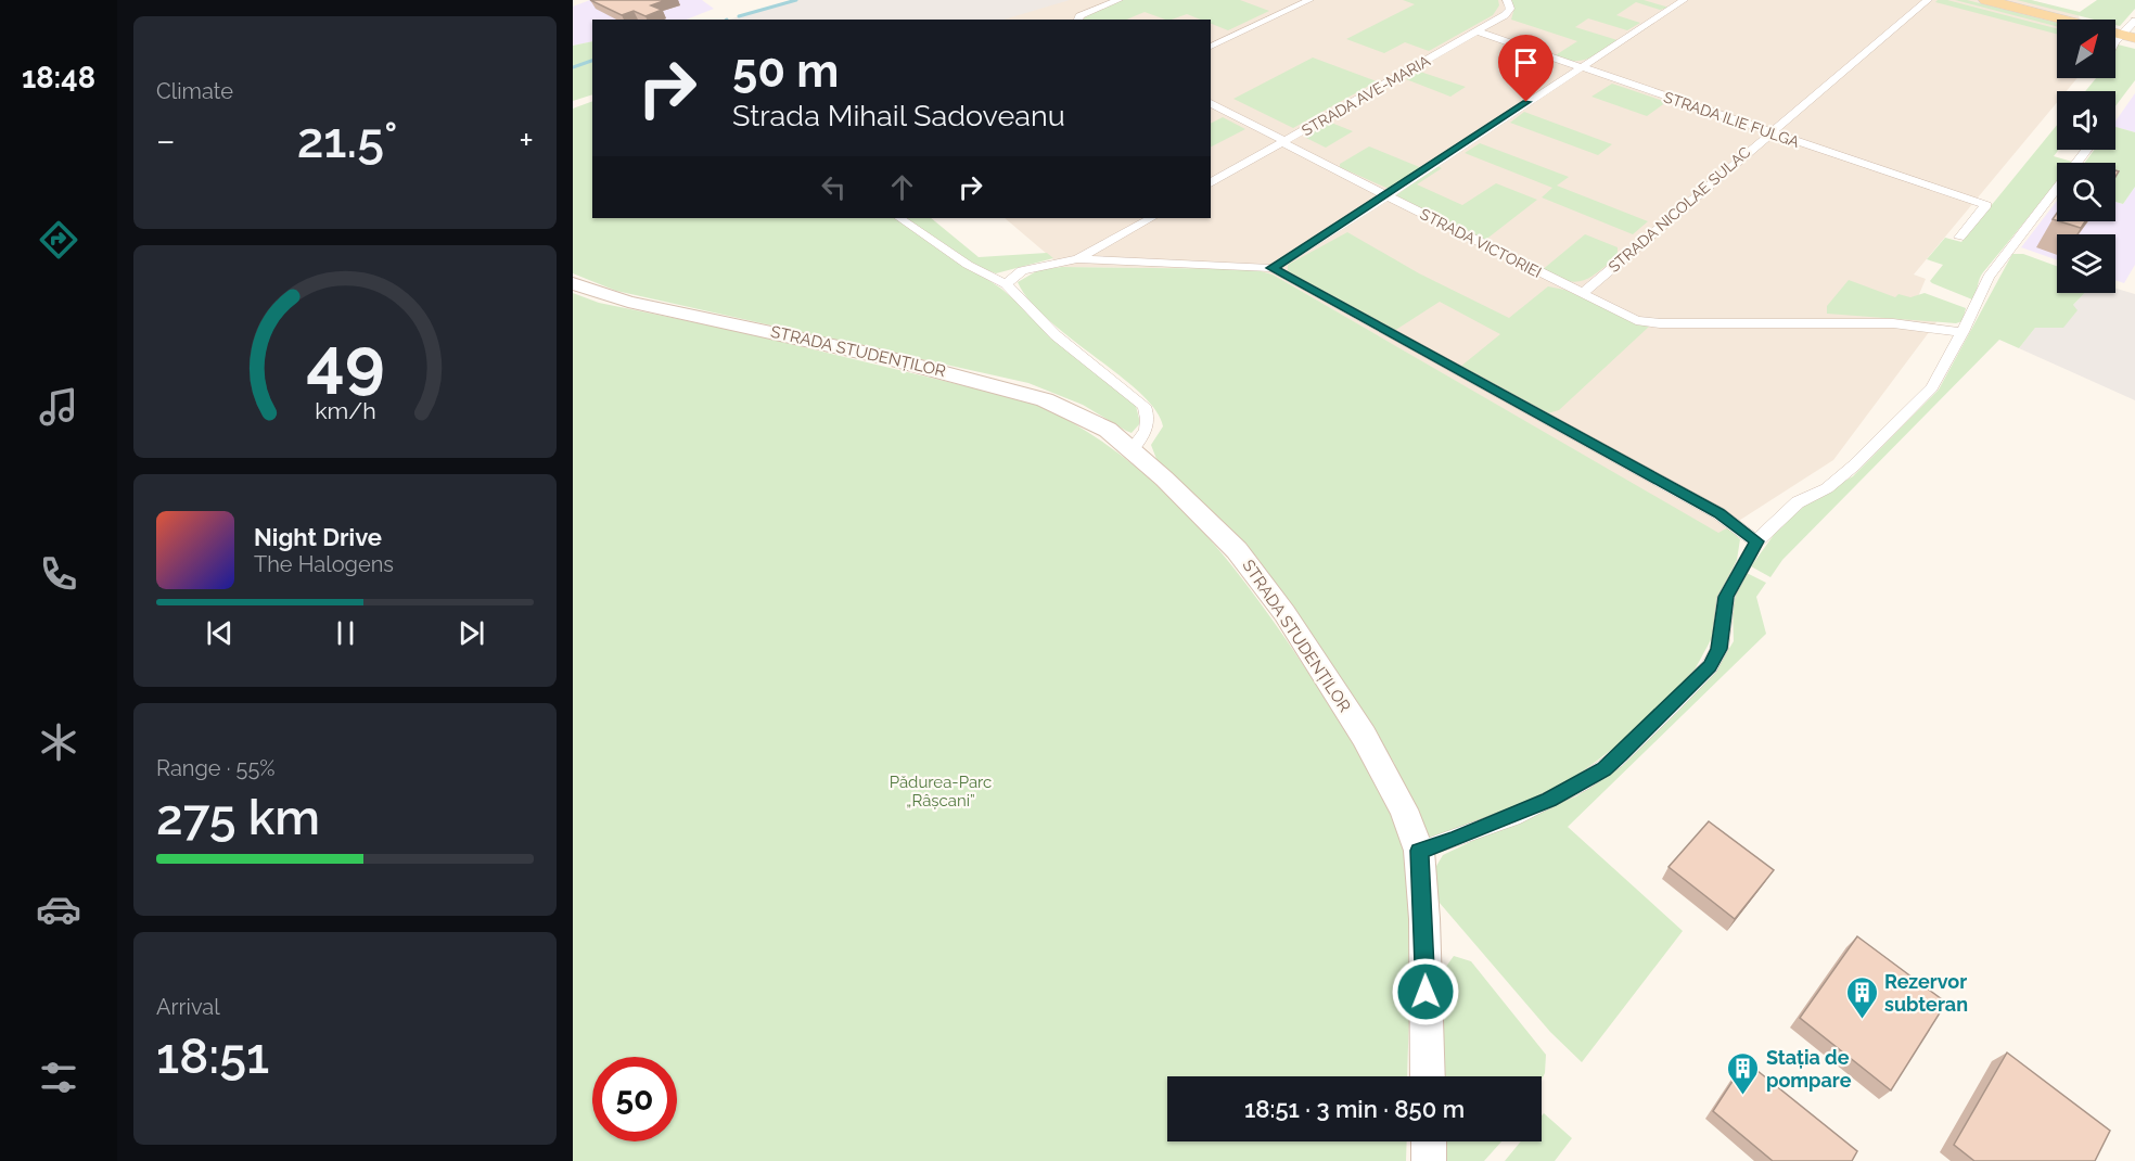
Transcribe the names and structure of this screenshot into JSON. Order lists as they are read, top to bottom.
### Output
{
  "streets": {
    "main road": ["STRADA STUDENȚILOR"],
    "street": [
      "STRADA AVE-MARIA",
      "STRADA ILIE FULGA",
      "STRADA NICOLAE SULAC",
      "STRADA VICTORIEI"
    ]
  },
  "crossings": [
    ["STRADA AVE-MARIA", "STRADA ILIE FULGA"],
    ["STRADA AVE-MARIA", "STRADA VICTORIEI"],
    ["STRADA ILIE FULGA", "STRADA NICOLAE SULAC"],
    ["STRADA NICOLAE SULAC", "STRADA VICTORIEI"]
  ],
  "parks": ["Pădurea-Parc „Râșcani”"],
  "places": {
    "building": ["Rezervor subteran", "Stația de pompare"]
  },
  "north": "top right",
  "page": {
    "tabs": "18:48",
    "tile": [
      "Climate",
      ["Range · 55%", "275 km"],
      ["Arrival", "18:51"]
    ],
    "turn": ["50 m", "Strada Mihail Sadoveanu"],
    "heat": ["−", "21.5°", "+"],
    "song": ["Night Drive", "The Halogens"],
    "limit": "50",
    "trip": "18:51 · 3 min · 850 m",
    "gauge": ["49", "km/h"]
  }
}
